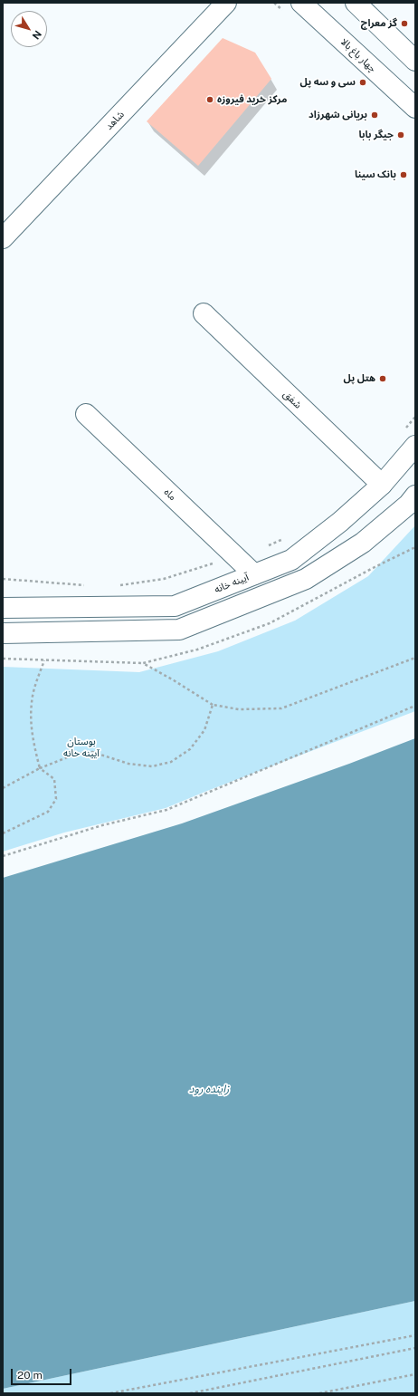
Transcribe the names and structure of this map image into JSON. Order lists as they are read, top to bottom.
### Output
{
  "streets": {
    "main road": [
      "چهار باغ بالا",
      "شاهد",
      "شفق",
      "ماه",
      "آیینه خانه"
    ]
  },
  "crossings": [
    ["شفق", "آیینه خانه"],
    ["ماه", "آیینه خانه"]
  ],
  "water": ["زاینده رود"],
  "parks": ["بوستان آیینه خانه"],
  "places": [
    "گز معراج",
    "سی و سه پل",
    "مرکز خرید فیروزه",
    "بریانی شهرزاد",
    "جیگر بابا",
    "بانک سینا",
    "هتل پل"
  ],
  "scale_bar": "20 m",
  "north": "bottom right"
}
